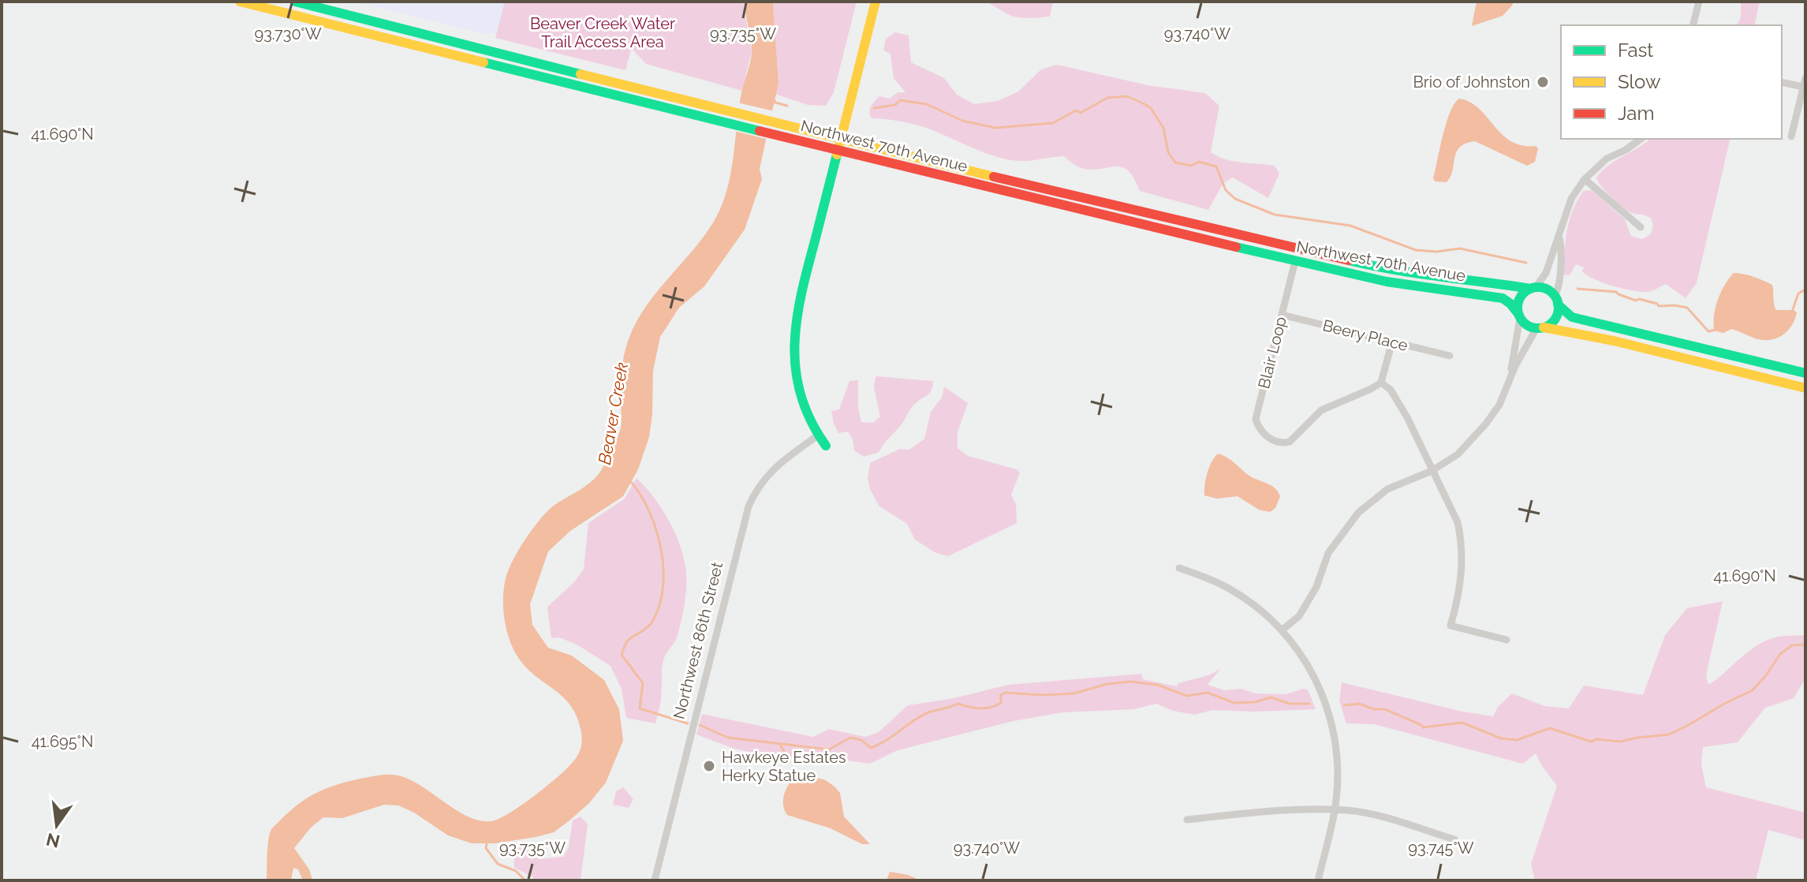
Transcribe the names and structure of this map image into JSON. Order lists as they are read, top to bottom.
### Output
{
  "streets": {
    "main road": ["Northwest 70th Avenue"],
    "street": ["Beery Place", "Blair Loop", "Northwest 86th Street"]
  },
  "crossings": [
    ["Northwest 70th Avenue", "Blair Loop"],
    ["Beery Place", "Blair Loop"]
  ],
  "water": ["Beaver Creek"],
  "parks": ["Beaver Creek Water Trail Access Area"],
  "places": ["Brio of Johnston", "Hawkeye Estates Herky Statue"],
  "legend": ["Fast", "Slow", "Jam"],
  "north": "bottom",
  "coordinates": [
    "93.730°W",
    "93.735°W",
    "93.740°W",
    "41.690°N",
    "41.695°N",
    "93.745°W"
  ]
}
